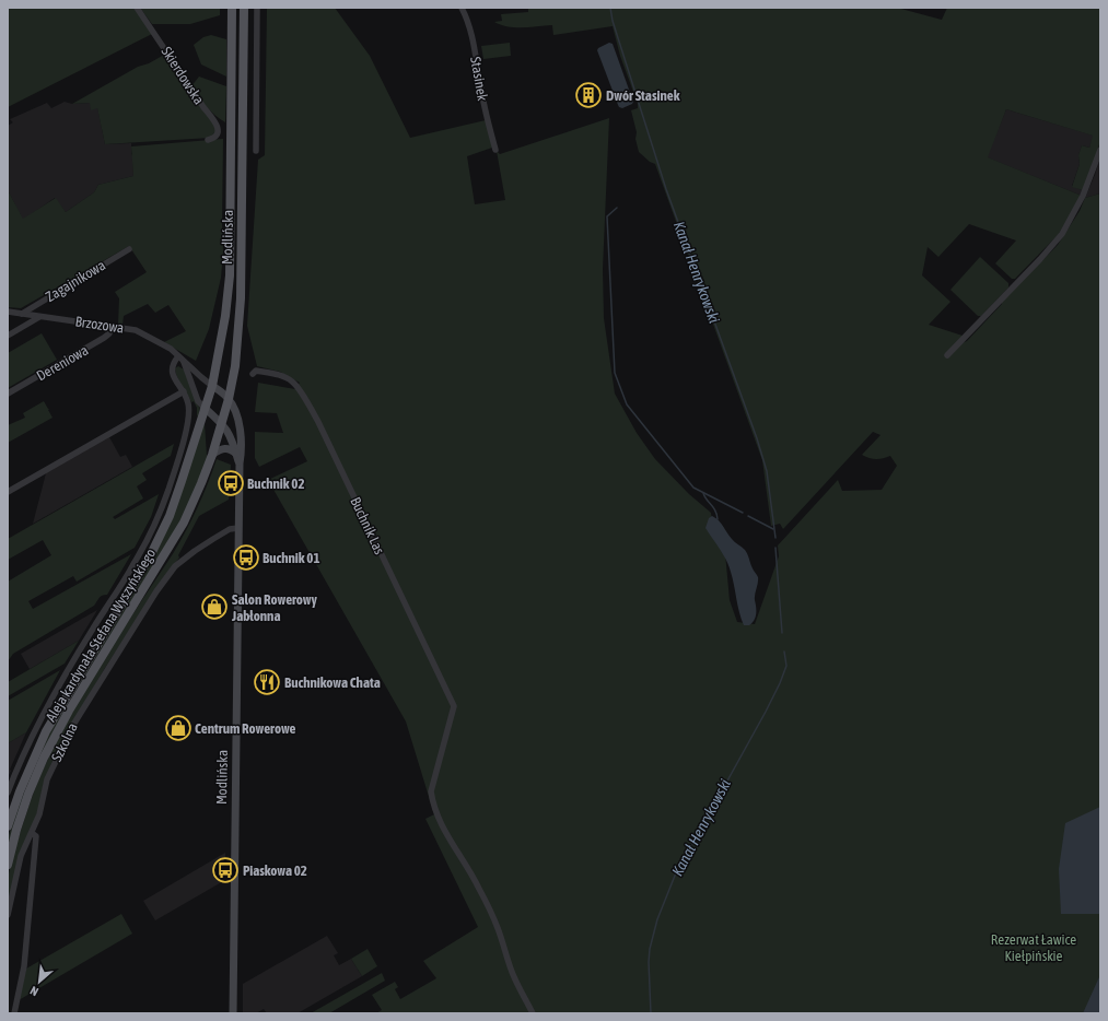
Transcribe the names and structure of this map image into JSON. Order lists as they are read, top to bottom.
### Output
{
  "streets": {
    "main road": ["Modlińska", "Aleja kardynała Stefana Wyszyńskiego"],
    "street": [
      "Skierdowska",
      "Stasinek",
      "Zagajnikowa",
      "Brzozowa",
      "Dereniowa",
      "Buchnik Las",
      "Szkolna"
    ]
  },
  "crossings": [
    ["Modlińska", "Brzozowa"],
    ["Modlińska", "Aleja kardynała Stefana Wyszyńskiego"],
    ["Modlińska", "Szkolna"],
    ["Zagajnikowa", "Brzozowa"],
    ["Brzozowa", "Dereniowa"],
    ["Brzozowa", "Aleja kardynała Stefana Wyszyńskiego"]
  ],
  "water": ["Kanał Henrykowski"],
  "parks": ["Rezerwat Ławice Kiełpińskie"],
  "places": {
    "building": ["Dwór Stasinek"],
    "bus stop": ["Buchnik 02", "Buchnik 01", "Piaskowa 02"],
    "shop": ["Salon Rowerowy Jabłonna", "Centrum Rowerowe"],
    "restaurant": ["Buchnikowa Chata"]
  },
  "north": "bottom left"
}
